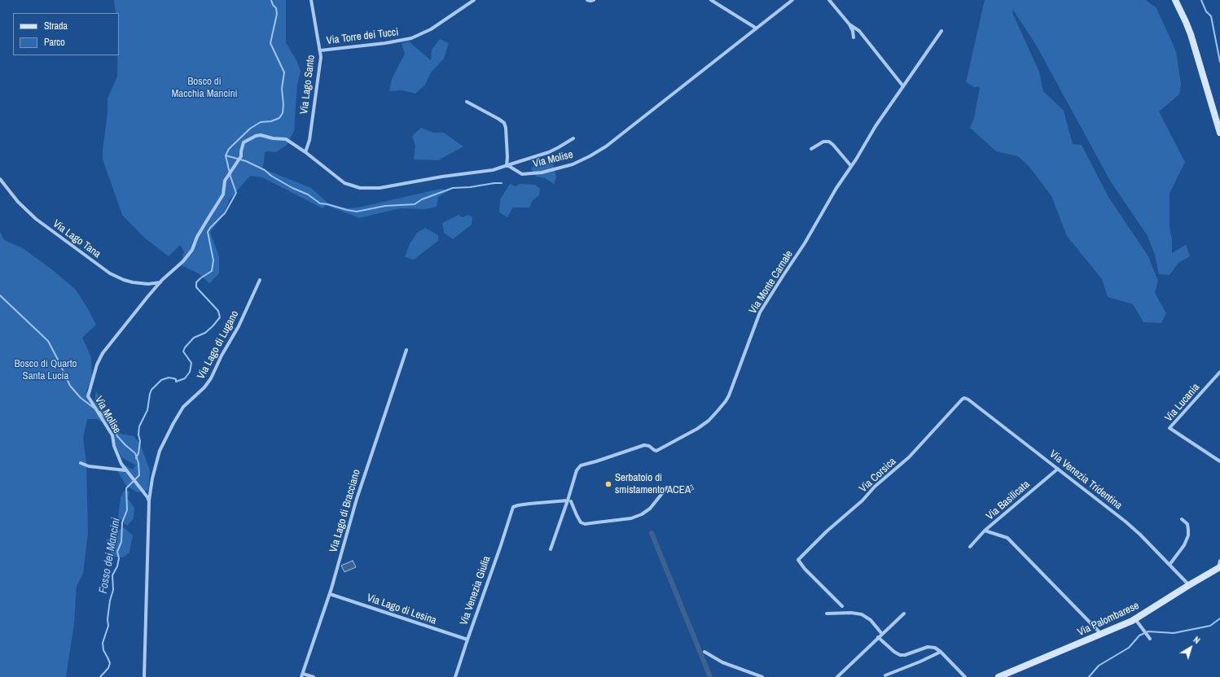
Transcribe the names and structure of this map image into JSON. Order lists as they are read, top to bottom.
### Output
{
  "streets": {
    "main road": ["Via Palombarese"],
    "street": [
      "Via Torre dei Tucci",
      "Via Lago Santo",
      "Via Molise",
      "Via Lago Tana",
      "Via Monte Carnale",
      "Via Lago di Lugano",
      "Via Lucania",
      "Via Corsica",
      "Via Venezia Tridentina",
      "Via Basilicata",
      "Via Lago di Bracciano",
      "Via Venezia Giulia",
      "Via Lago di Lesina"
    ]
  },
  "crossings": [
    ["Via Torre dei Tucci", "Via Lago Santo"],
    ["Via Lago Santo", "Via Molise"],
    ["Via Molise", "Via Lago Tana"],
    ["Via Molise", "Via Lago di Lugano"],
    ["Via Monte Carnale", "Via Venezia Giulia"],
    ["Via Corsica", "Via Venezia Tridentina"],
    ["Via Venezia Tridentina", "Via Basilicata"],
    ["Via Venezia Tridentina", "Via Palombarese"],
    ["Via Lago di Bracciano", "Via Lago di Lesina"],
    ["Via Venezia Giulia", "Via Lago di Lesina"]
  ],
  "water": ["Fosso dei Mancini"],
  "parks": ["Bosco di Macchia Mancini", "Bosco di Quarto Santa Lucia"],
  "places": ["Serbatoio di smistamento ACEA"],
  "legend": ["Strada", "Parco"],
  "north": "top right"
}
